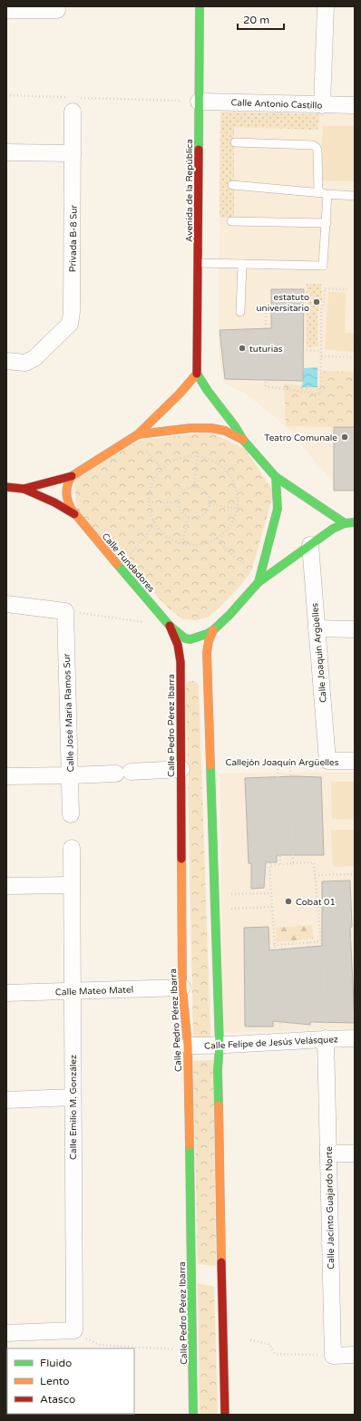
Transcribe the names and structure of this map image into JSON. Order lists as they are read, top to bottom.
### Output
{
  "streets": {
    "main road": ["Avenida de la República", "Calle Fundadores", "Calle Pedro Pérez Ibarra"],
    "street": [
      "Calle Antonio Castillo",
      "Privada B-8 Sur",
      "Calle Joaquín Argüelles",
      "Calle José María Ramos Sur",
      "Callejón Joaquín Argüelles",
      "Calle Mateo Matel",
      "Calle Felipe de Jesús Velásquez",
      "Calle Emilio M. González",
      "Calle Jacinto Guajardo Norte"
    ]
  },
  "crossings": [
    ["Calle Antonio Castillo", "Avenida de la República"],
    ["Calle Fundadores", "Calle Joaquín Argüelles"],
    ["Calle Fundadores", "Calle Pedro Pérez Ibarra"],
    ["Calle Joaquín Argüelles", "Callejón Joaquín Argüelles"],
    ["Calle Pedro Pérez Ibarra", "Calle Mateo Matel"],
    ["Calle Pedro Pérez Ibarra", "Calle Felipe de Jesús Velásquez"],
    ["Calle Mateo Matel", "Calle Emilio M. González"],
    ["Calle Felipe de Jesús Velásquez", "Calle Jacinto Guajardo Norte"]
  ],
  "places": [
    "estatuto universitario",
    "tuturias",
    "Teatro Comunale",
    "Cobat 01"
  ],
  "legend": ["Fluido", "Lento", "Atasco"],
  "scale_bar": "20 m"
}
